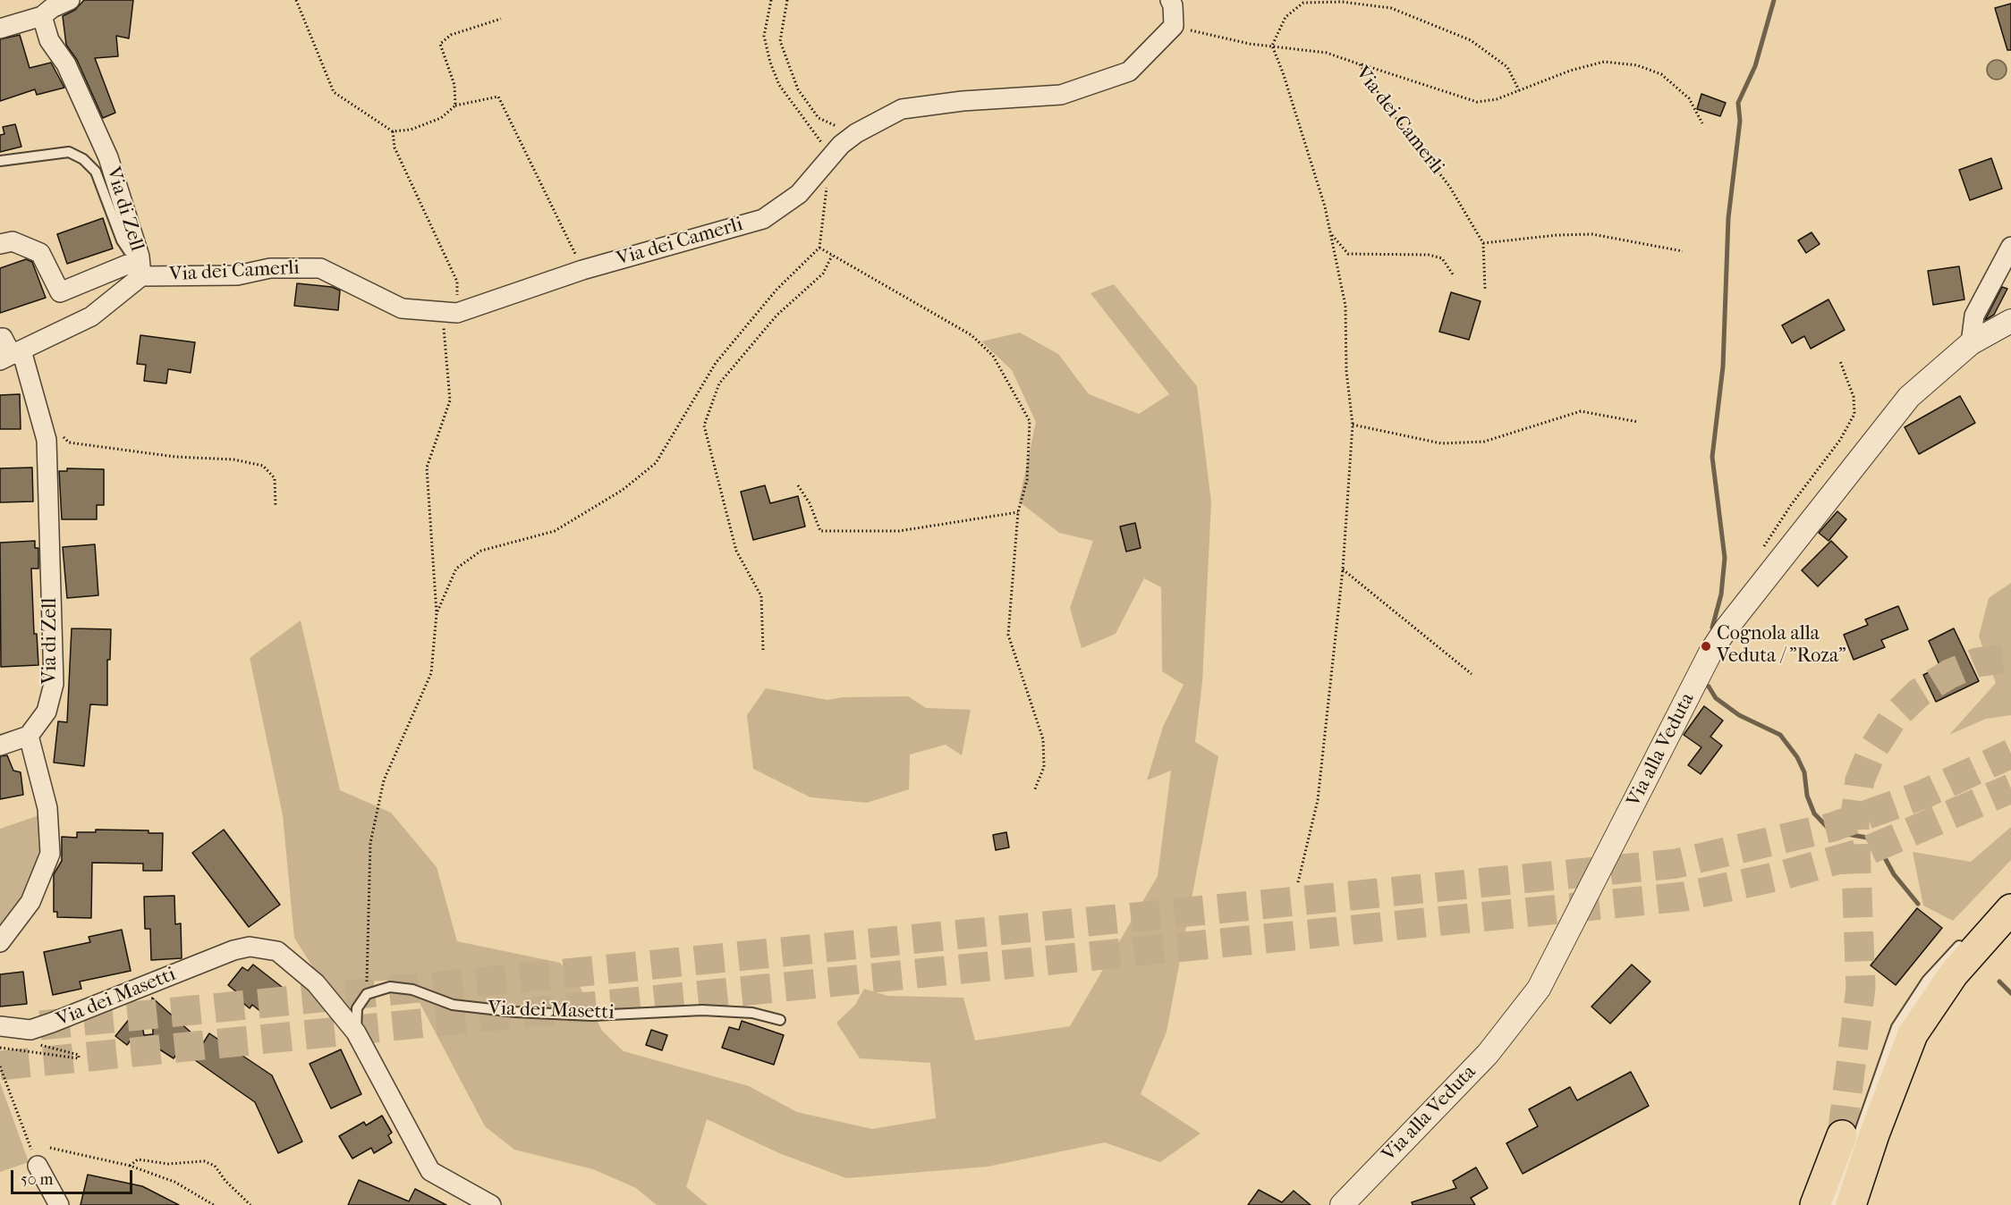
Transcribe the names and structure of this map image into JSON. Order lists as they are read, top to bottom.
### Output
{
  "streets": {
    "street": [
      "Via dei Camerli",
      "Via di Zell",
      "Via alla Veduta",
      "Via dei Masetti"
    ]
  },
  "crossings": [
    ["Via dei Camerli", "Via di Zell"]
  ],
  "places": ["Cognola alla Veduta / \"Roza\""],
  "scale_bar": "50 m"
}
